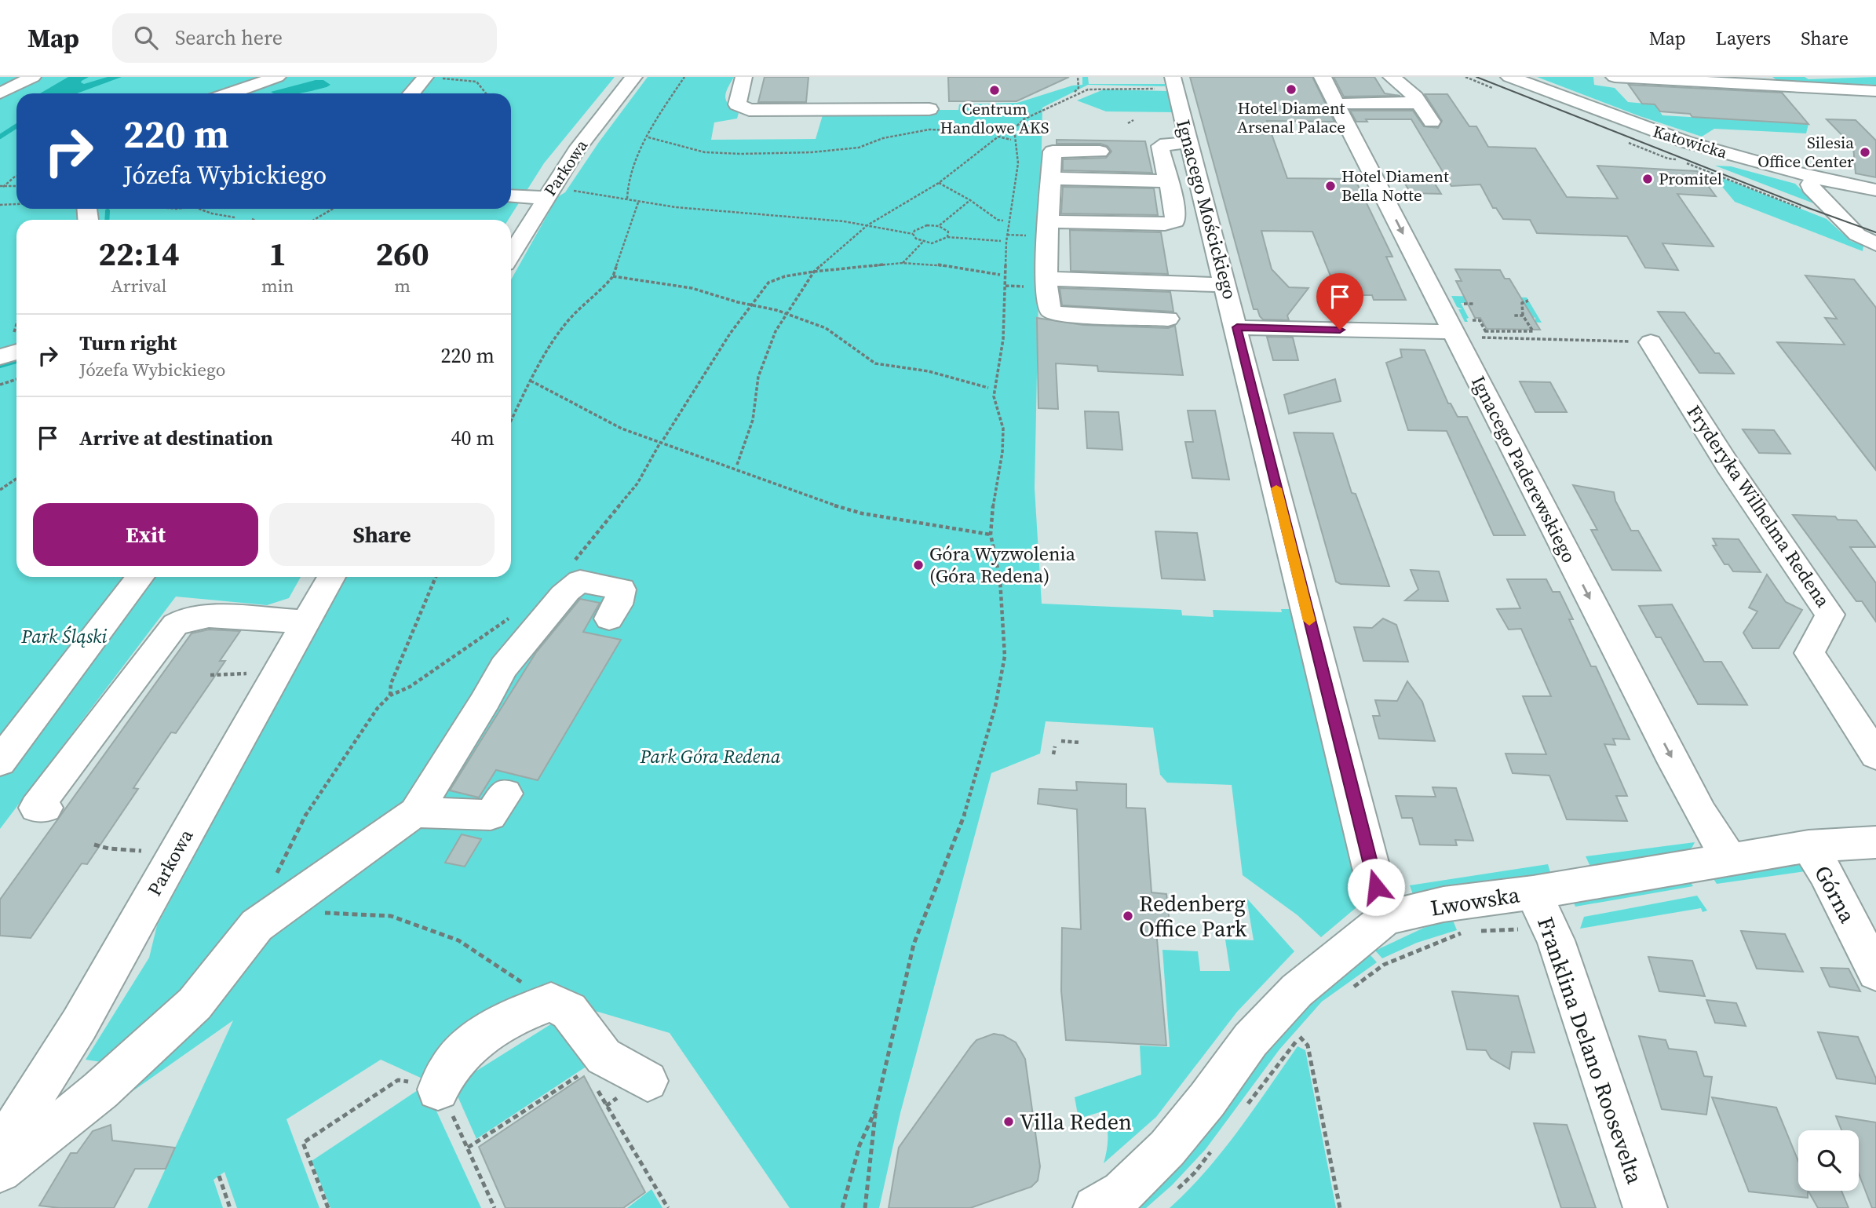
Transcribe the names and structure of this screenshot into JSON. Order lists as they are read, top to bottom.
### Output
{
  "streets": {
    "street": [
      "Katowicka",
      "Parkowa",
      "Ignacego Mościckiego",
      "Ignacego Paderewskiego",
      "Fryderyka Wilhelma Redena",
      "Górna",
      "Lwowska",
      "Franklina Delano Roosevelta"
    ]
  },
  "crossings": [
    ["Ignacego Mościckiego", "Lwowska"],
    ["Ignacego Paderewskiego", "Lwowska"],
    ["Górna", "Lwowska"],
    ["Lwowska", "Franklina Delano Roosevelta"]
  ],
  "one_way": ["Ignacego Paderewskiego"],
  "parks": ["Park Śląski", "Park Góra Redena"],
  "places": [
    "Hotel Diament Arsenal Palace",
    "Centrum Handlowe AKS",
    "Silesia Office Center",
    "Promitel",
    "Hotel Diament Bella Notte",
    "Góra Wyzwolenia (Góra Redena)",
    "Redenberg Office Park",
    "Villa Reden"
  ],
  "page": {
    "header": "Map",
    "search": "Search here",
    "nav": ["Map", "Layers", "Share"],
    "turn": ["220 m", "Józefa Wybickiego"],
    "eta": [
      "22:14",
      "Arrival",
      "1",
      "min",
      "260",
      "m"
    ],
    "list": [
      {
        "name": "Turn right",
        "note": "Józefa Wybickiego",
        "value": "220 m"
      },
      {
        "name": "Arrive at destination",
        "value": "40 m"
      }
    ],
    "buttons": ["Exit", "Share"]
  }
}
